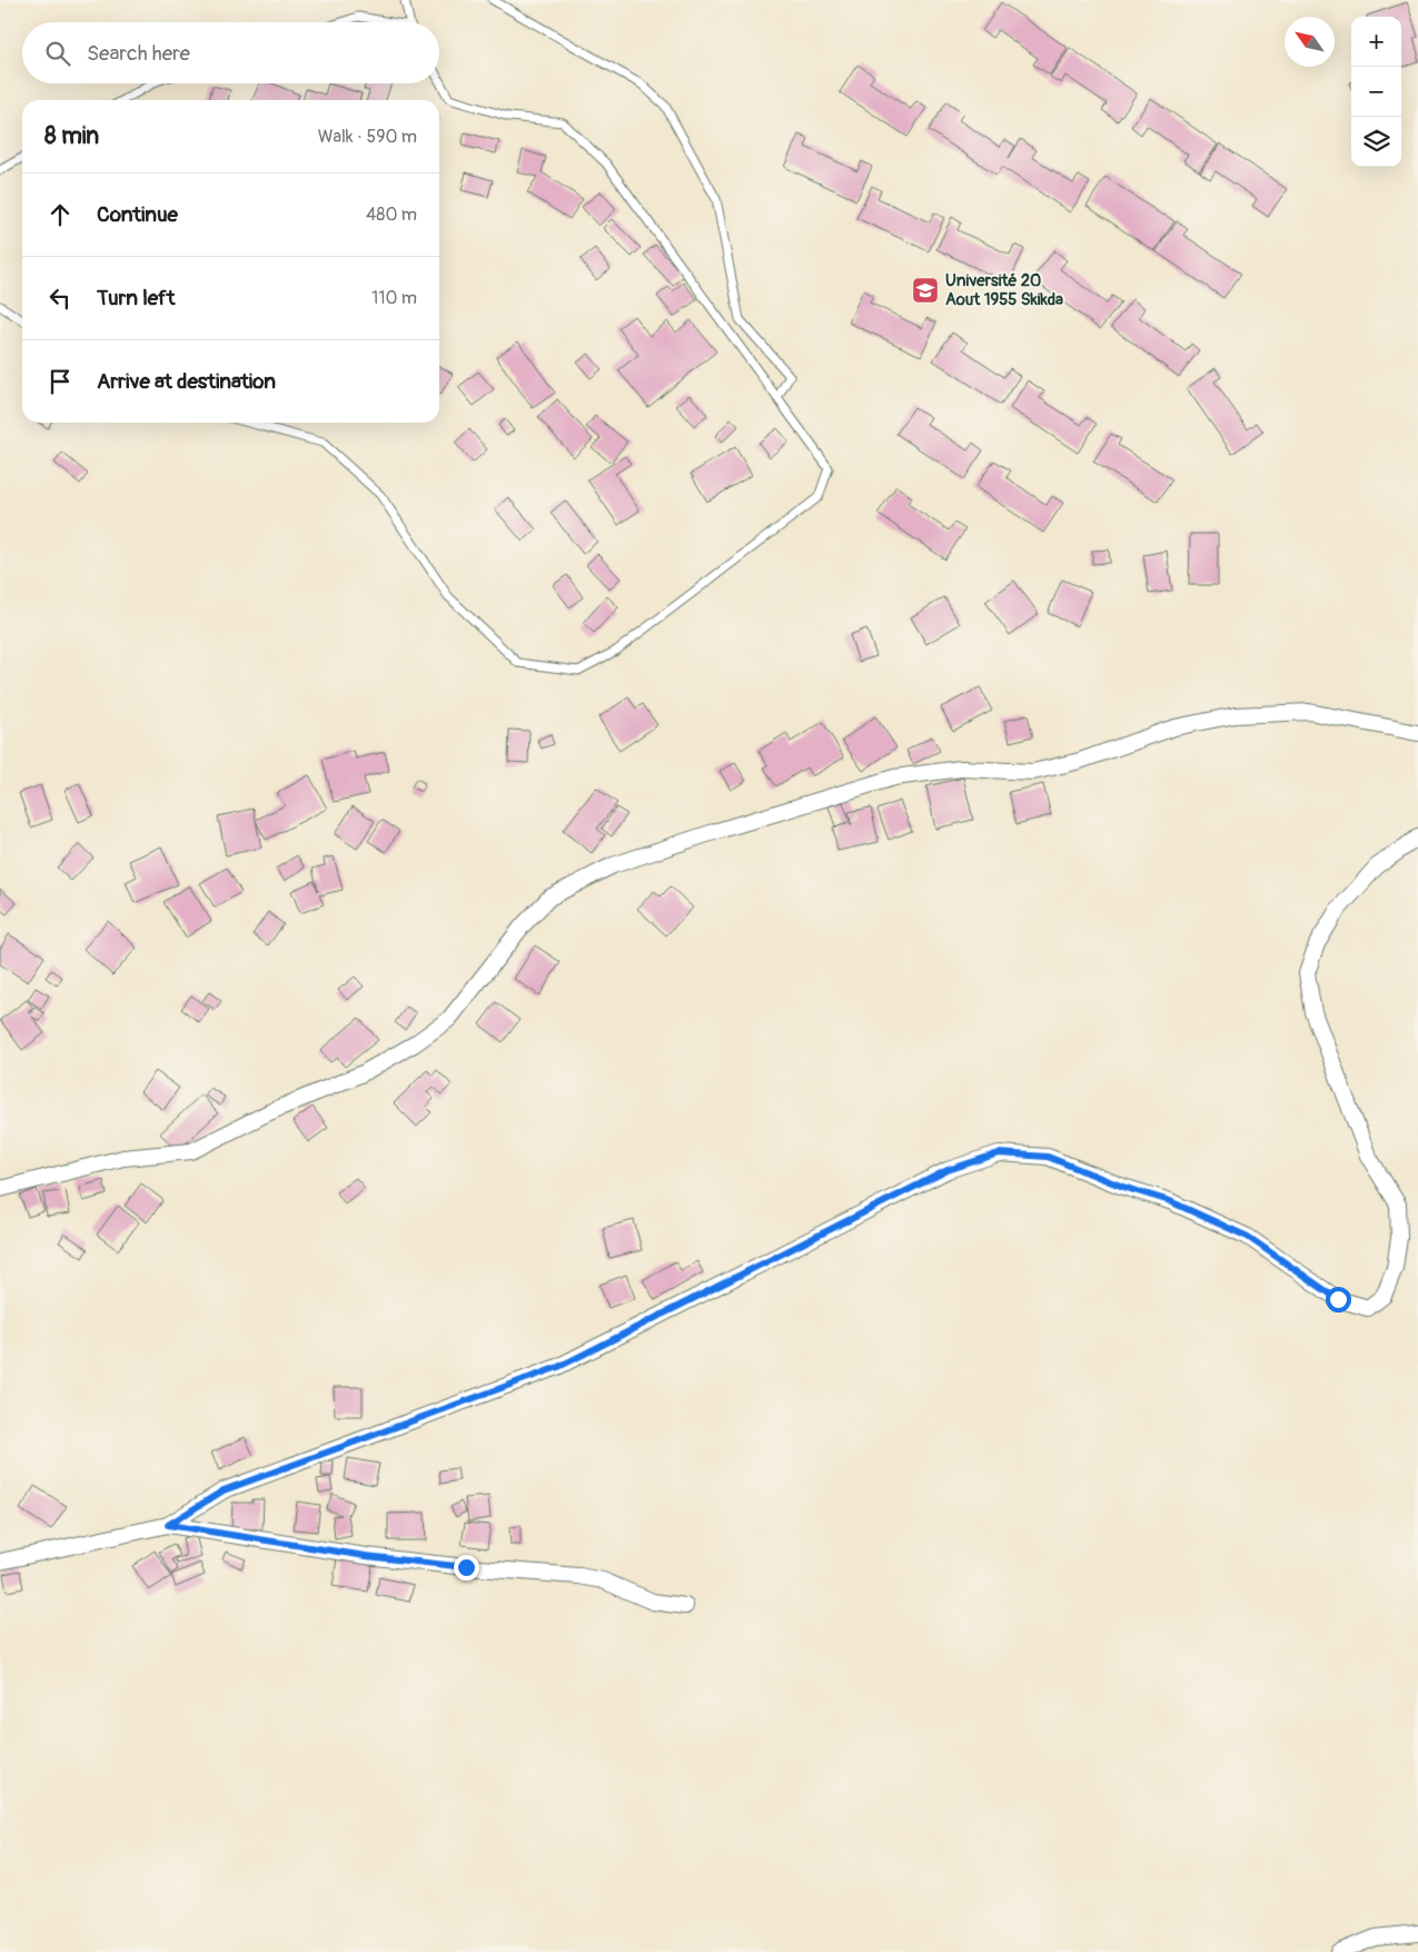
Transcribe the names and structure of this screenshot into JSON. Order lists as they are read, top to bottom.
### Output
{
  "places": {
    "school or university": ["Université 20 Aout 1955 Skikda"]
  },
  "north": "top left",
  "page": {
    "map_buttons": ["+", "−"],
    "search": "Search here",
    "heading": ["8 min", "Walk · 590 m"],
    "list": [
      ["Continue", "480 m"],
      ["Turn left", "110 m"],
      "Arrive at destination"
    ]
  }
}
